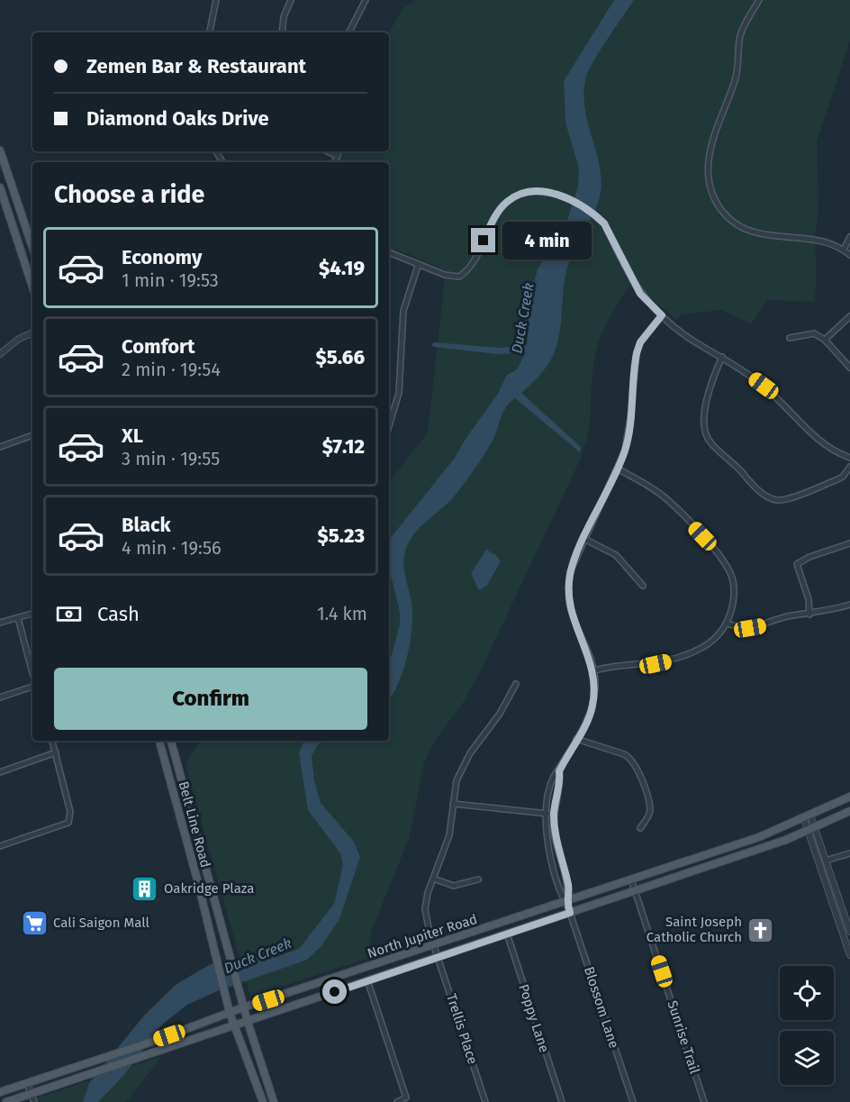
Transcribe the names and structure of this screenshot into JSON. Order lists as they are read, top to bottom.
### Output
{
  "streets": {
    "main road": ["Belt Line Road", "North Jupiter Road"],
    "street": [
      "Blossom Lane",
      "Poppy Lane",
      "Trellis Place",
      "Sunrise Trail"
    ]
  },
  "crossings": [
    ["Belt Line Road", "North Jupiter Road"],
    ["North Jupiter Road", "Blossom Lane"],
    ["North Jupiter Road", "Poppy Lane"],
    ["North Jupiter Road", "Trellis Place"],
    ["North Jupiter Road", "Sunrise Trail"]
  ],
  "water": ["Duck Creek"],
  "places": {
    "building": ["Oakridge Plaza"],
    "supermarket": ["Cali Saigon Mall"],
    "church": ["Saint Joseph Catholic Church"]
  },
  "page": {
    "banner": ["Zemen Bar & Restaurant", "Diamond Oaks Drive"],
    "heading": "Choose a ride",
    "bubble": "4 min",
    "list": [
      {
        "name": "Economy",
        "note": "1 min · 19:53",
        "value": "$4.19"
      },
      {
        "name": "Comfort",
        "note": "2 min · 19:54",
        "value": "$5.66"
      },
      {
        "name": "XL",
        "note": "3 min · 19:55",
        "value": "$7.12"
      },
      {
        "name": "Black",
        "note": "4 min · 19:56",
        "value": "$5.23"
      }
    ],
    "pay": ["Cash", "1.4 km"],
    "buttons": "Confirm"
  }
}
